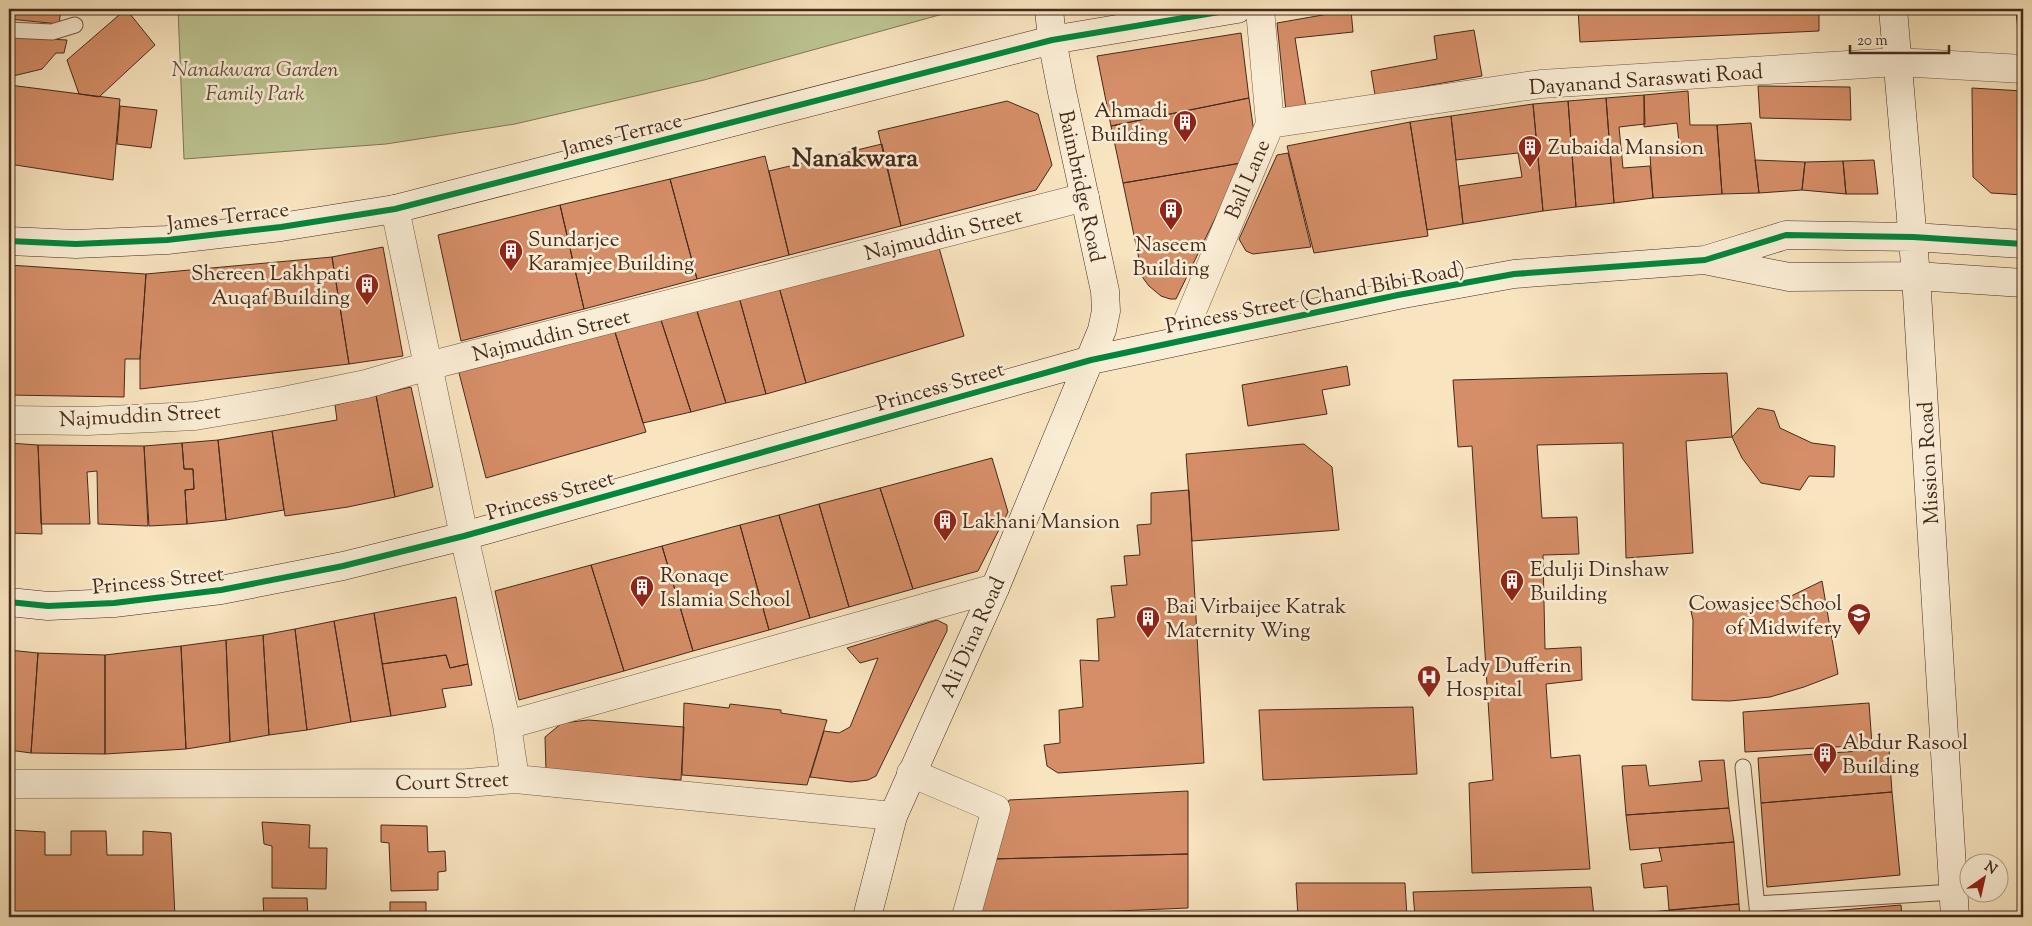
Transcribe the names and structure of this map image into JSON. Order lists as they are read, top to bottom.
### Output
{
  "streets": {
    "street": [
      "Dayanand Saraswati Road",
      "James Terrace",
      "Ball Lane",
      "Baimbridge Road",
      "Najmuddin Street",
      "Princess Street (Chand Bibi Road)",
      "Princess Street",
      "Mission Road",
      "Ali Dina Road",
      "Court Street"
    ]
  },
  "crossings": [
    ["Dayanand Saraswati Road", "Ball Lane"],
    ["Dayanand Saraswati Road", "Mission Road"],
    ["James Terrace", "Baimbridge Road"],
    ["Ball Lane", "Princess Street (Chand Bibi Road)"],
    ["Baimbridge Road", "Najmuddin Street"],
    ["Baimbridge Road", "Princess Street (Chand Bibi Road)"],
    ["Baimbridge Road", "Princess Street"],
    ["Baimbridge Road", "Ali Dina Road"],
    ["Princess Street (Chand Bibi Road)", "Princess Street"],
    ["Princess Street (Chand Bibi Road)", "Mission Road"],
    ["Princess Street (Chand Bibi Road)", "Ali Dina Road"],
    ["Princess Street", "Ali Dina Road"],
    ["Ali Dina Road", "Court Street"]
  ],
  "districts": ["Nanakwara"],
  "parks": ["Nanakwara Garden Family Park"],
  "places": {
    "building": [
      "Ahmadi Building",
      "Zubaida Mansion",
      "Naseem Building",
      "Sundarjee Karamjee Building",
      "Shereen Lakhpati Auqaf Building",
      "Lakhani Mansion",
      "Edulji Dinshaw Building",
      "Ronaqe Islamia School",
      "Bai Virbaijee Katrak Maternity Wing",
      "Abdur Rasool Building"
    ],
    "school or university": ["Cowasjee School of Midwifery"],
    "hospital": ["Lady Dufferin Hospital"]
  },
  "scale_bar": "20 m",
  "north": "top right"
}
